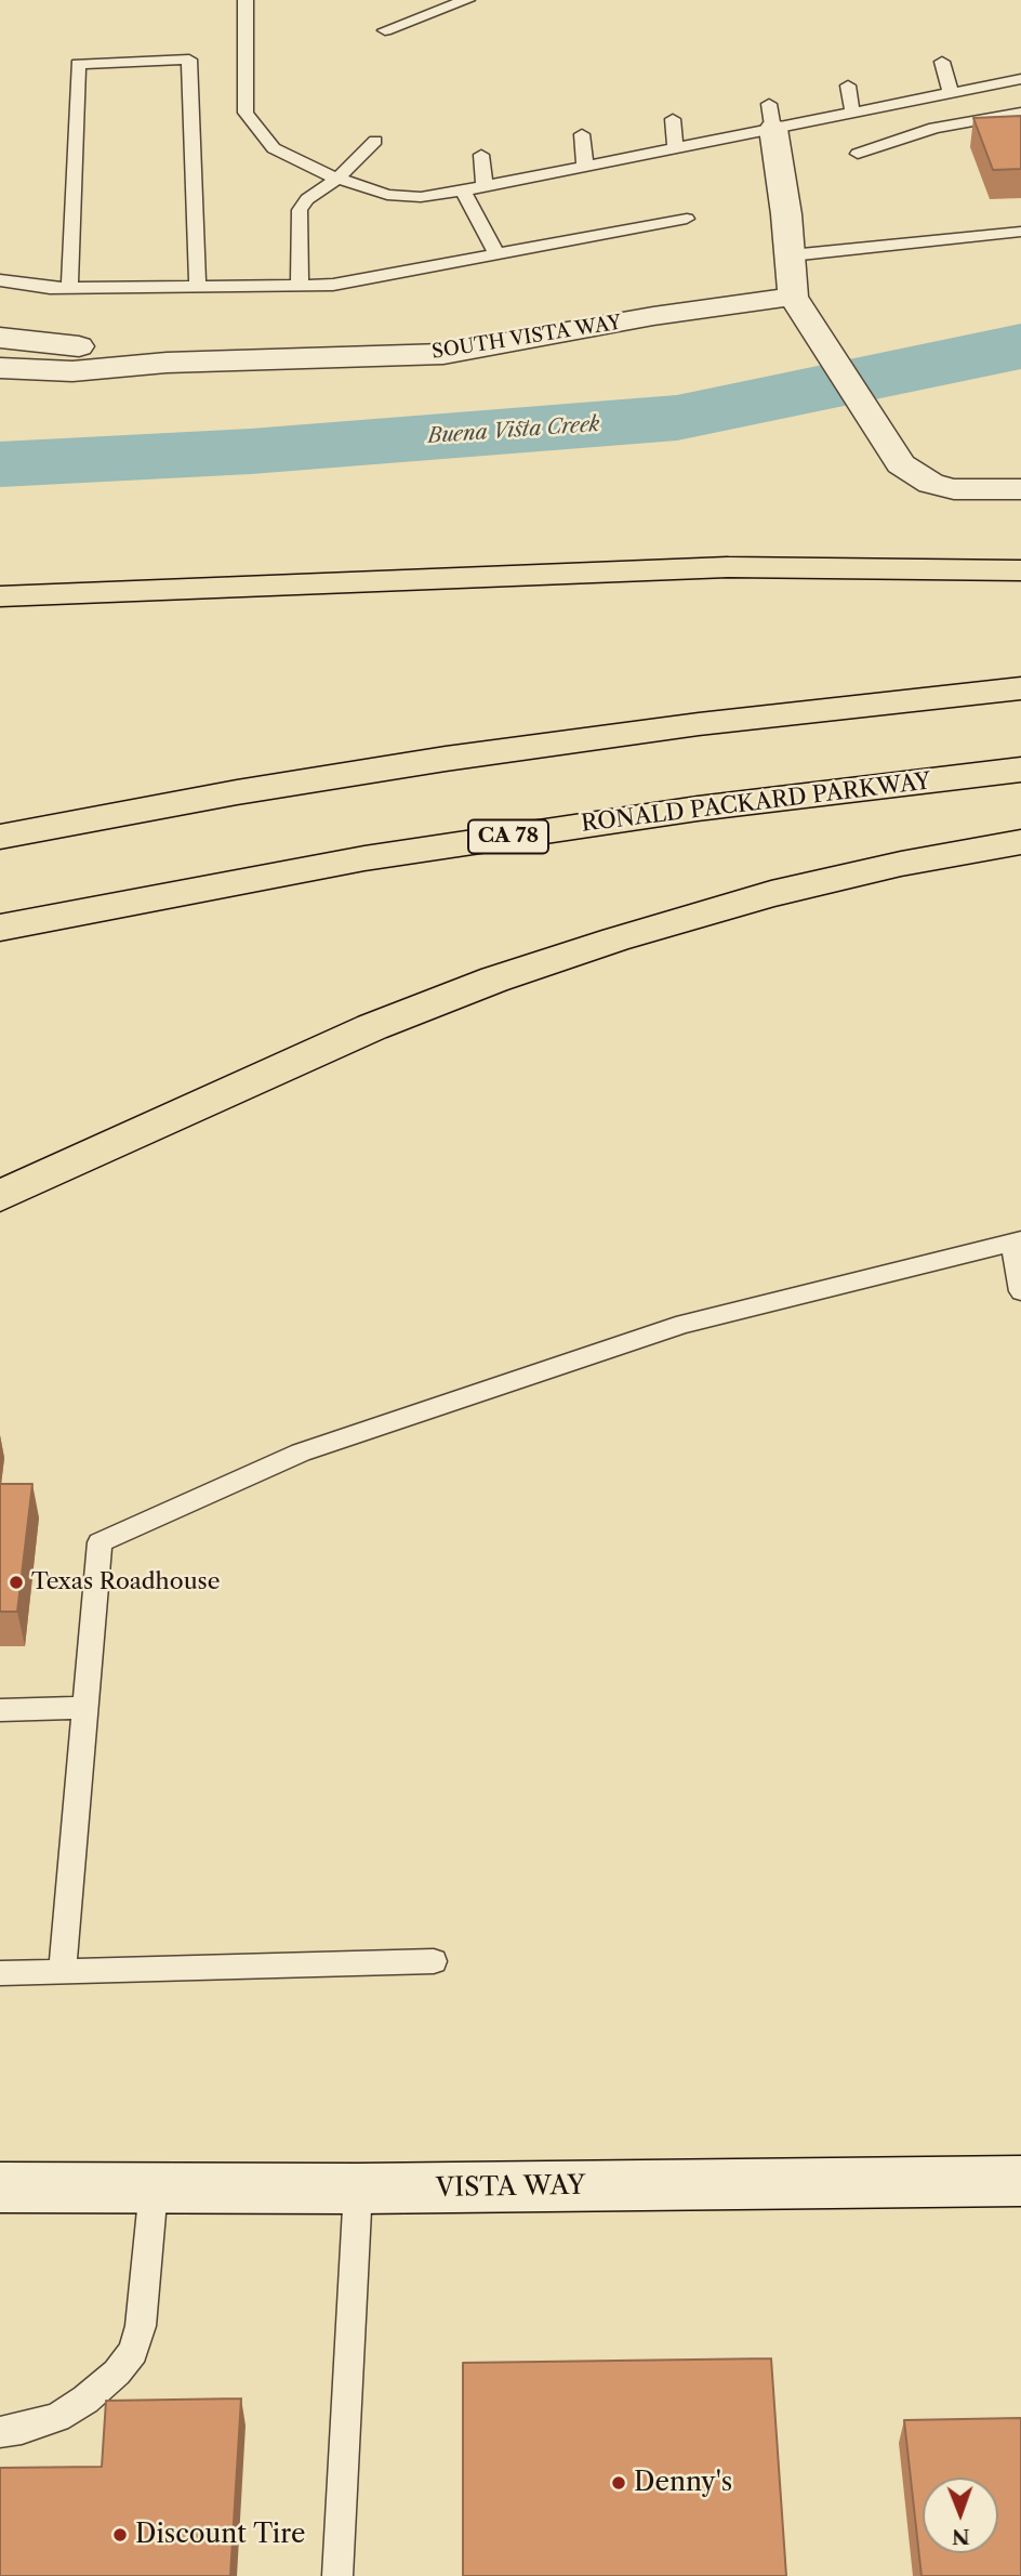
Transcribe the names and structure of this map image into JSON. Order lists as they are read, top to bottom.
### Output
{
  "streets": {
    "highway": ["RONALD PACKARD PARKWAY", "CA 78"],
    "street": ["SOUTH VISTA WAY", "VISTA WAY"]
  },
  "water": ["Buena Vista Creek"],
  "places": ["Texas Roadhouse", "Denny's", "Discount Tire"],
  "north": "bottom"
}
